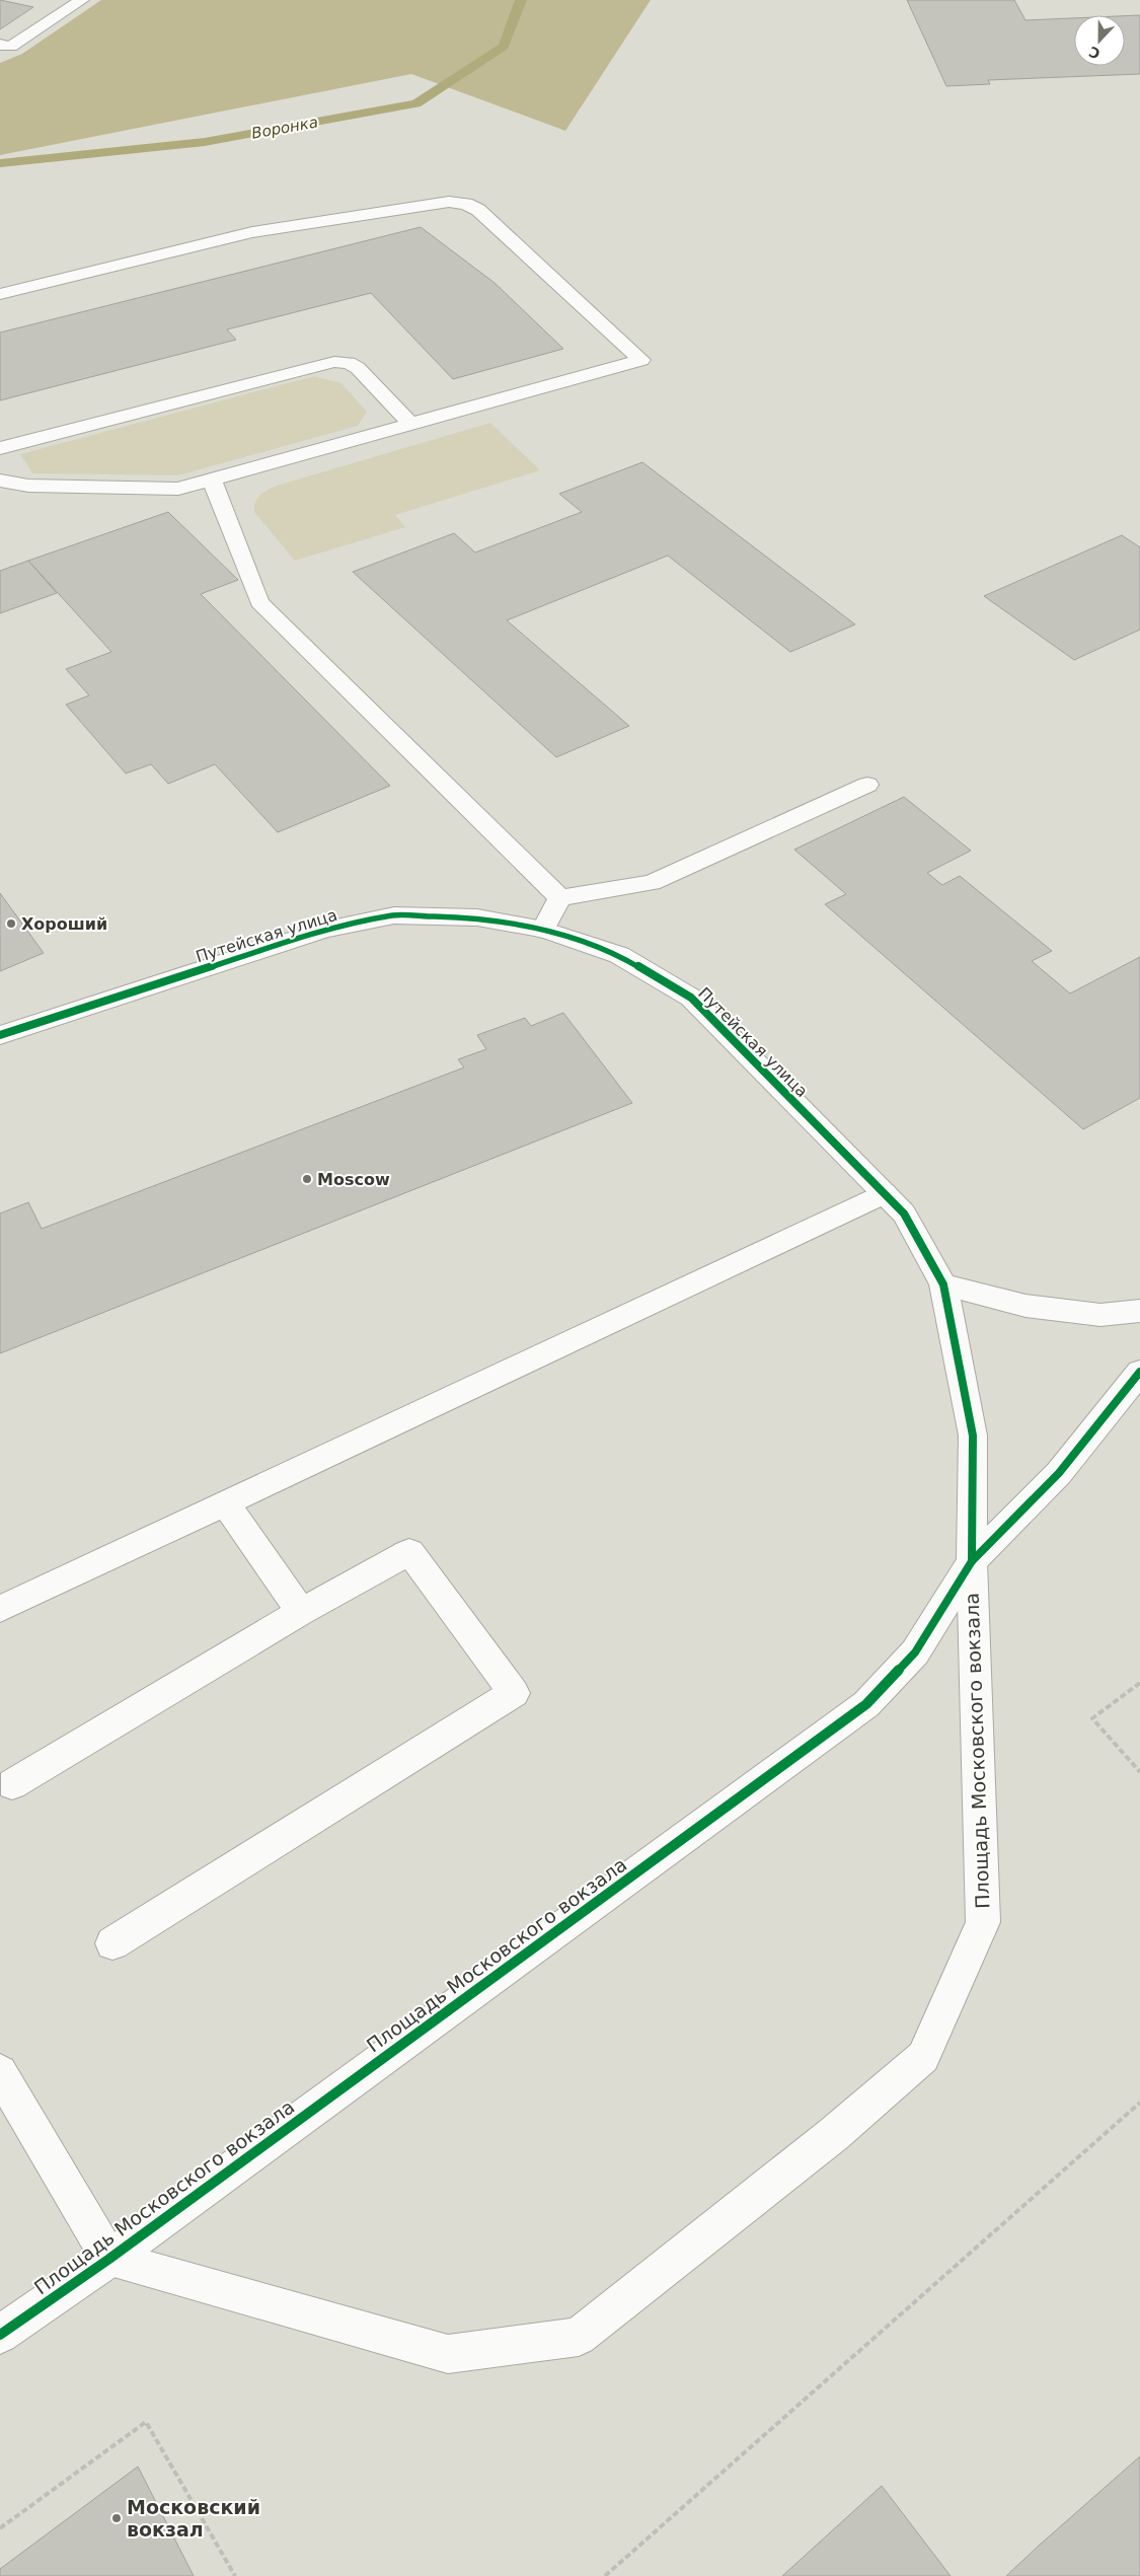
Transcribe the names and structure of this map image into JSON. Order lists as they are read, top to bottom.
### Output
{
  "streets": {
    "street": ["Путейская улица", "Площадь Московского вокзала"]
  },
  "crossings": [
    ["Путейская улица", "Площадь Московского вокзала"]
  ],
  "water": ["Воронка"],
  "places": ["Хороший", "Moscow", "Московский вокзал"],
  "north": "bottom"
}
